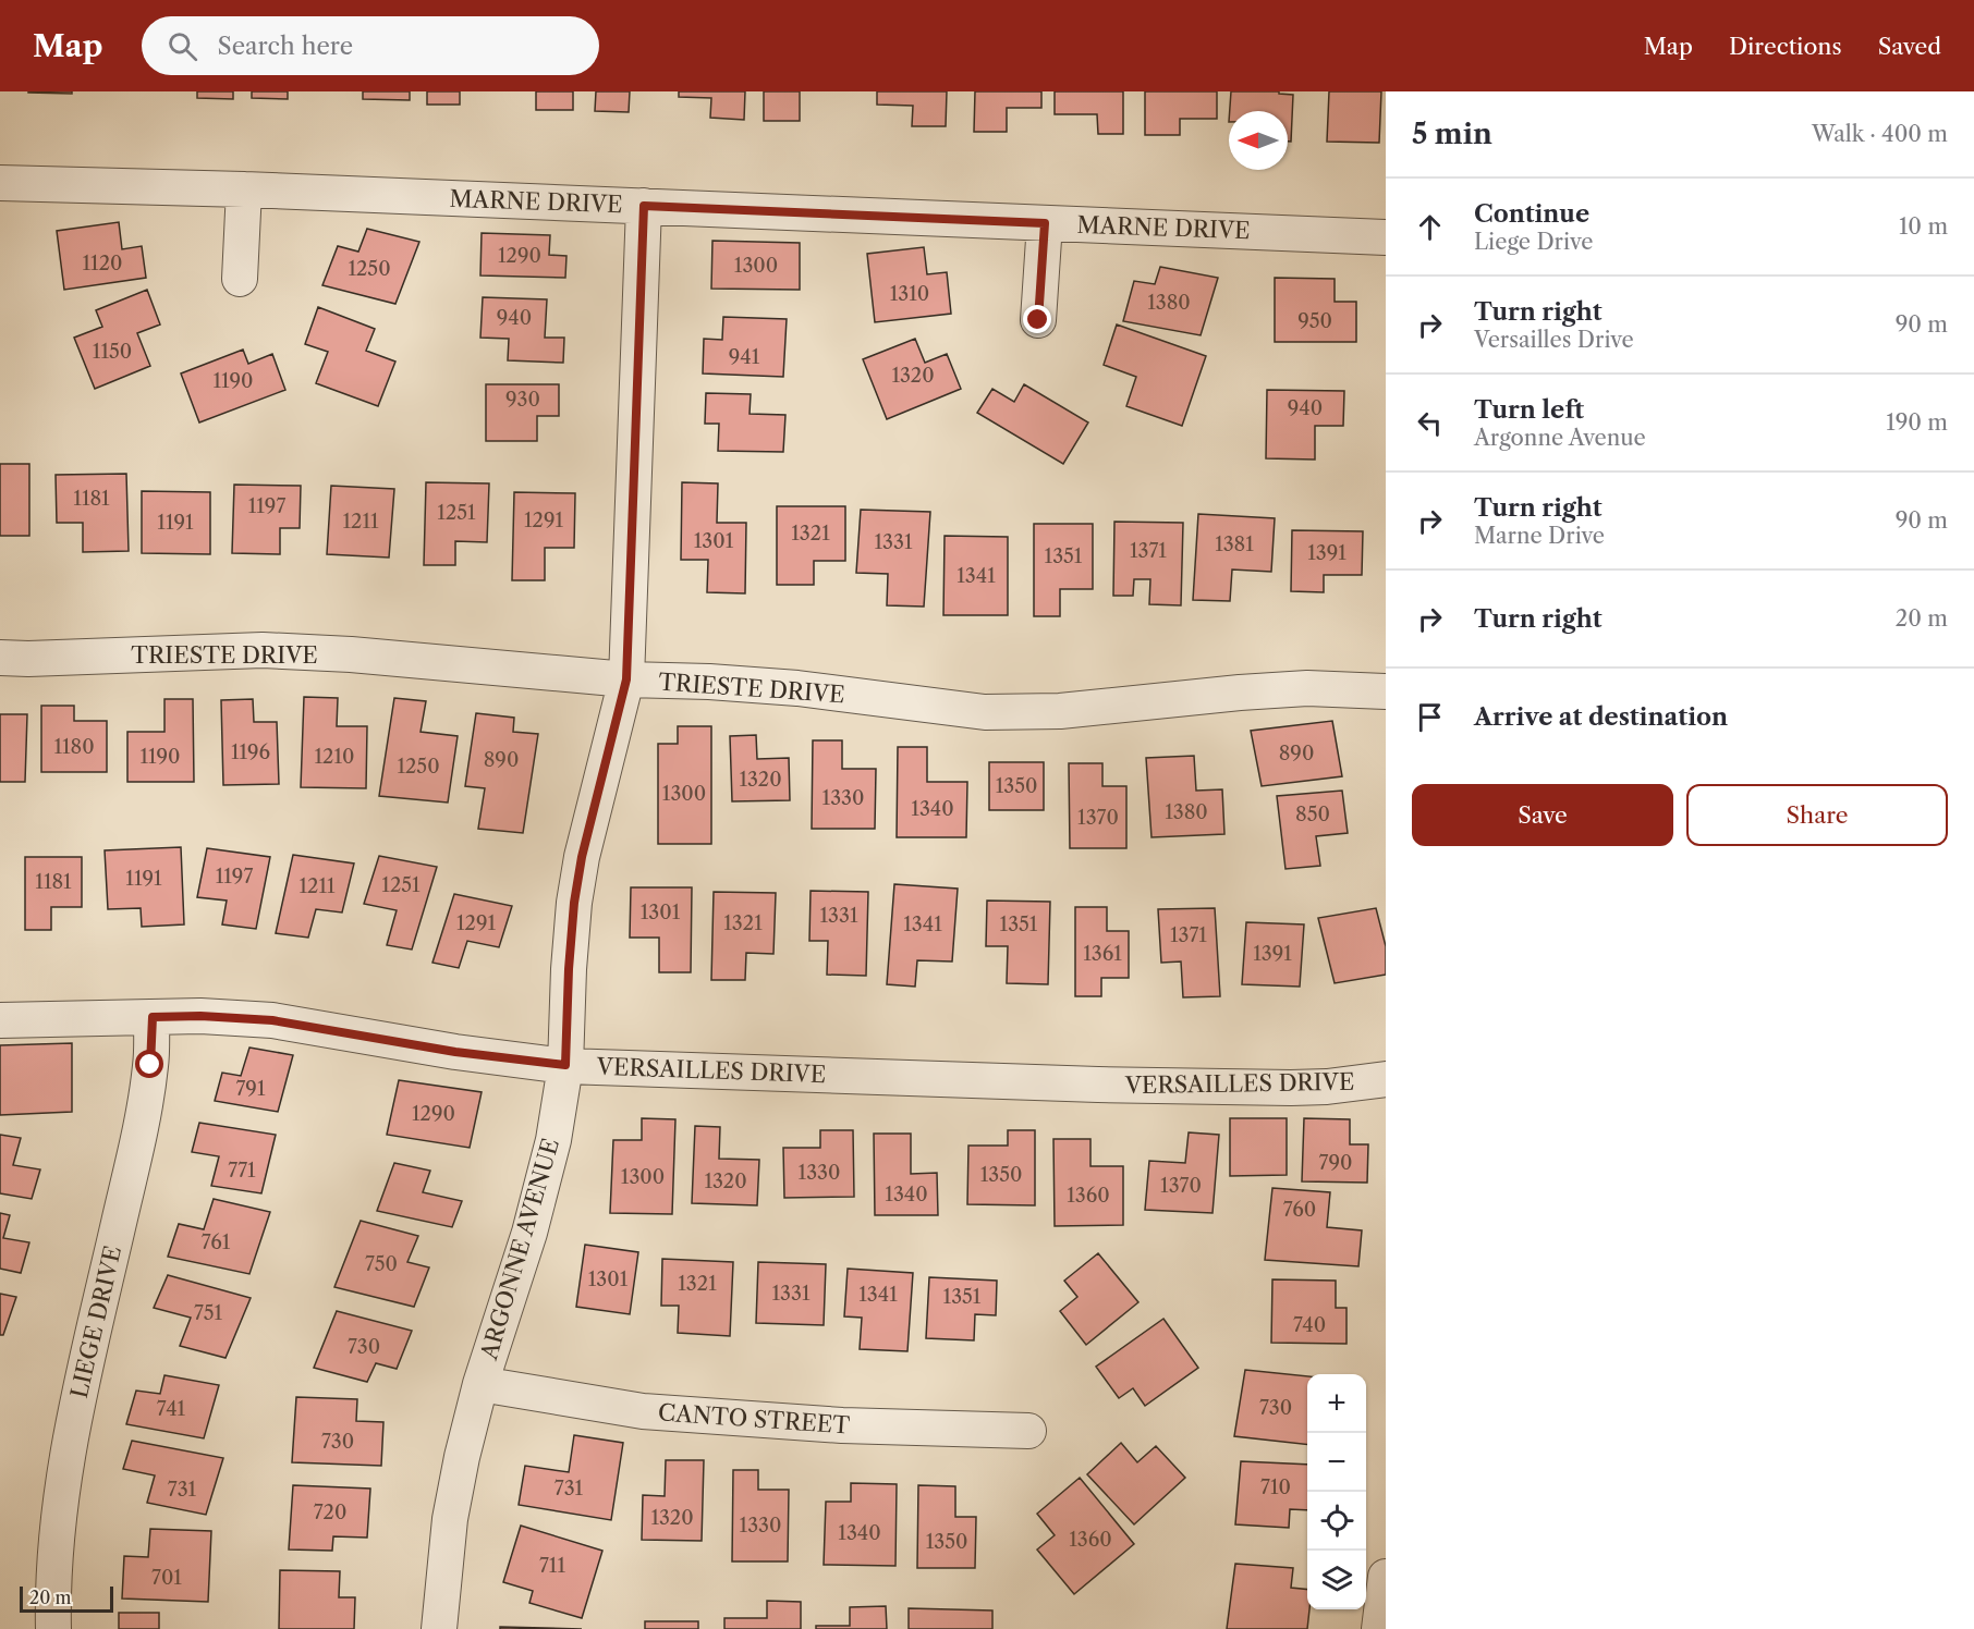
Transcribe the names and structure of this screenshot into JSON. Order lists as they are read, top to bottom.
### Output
{
  "streets": {
    "street": [
      "MARNE DRIVE",
      "TRIESTE DRIVE",
      "VERSAILLES DRIVE",
      "ARGONNE AVENUE",
      "LIEGE DRIVE",
      "CANTO STREET"
    ]
  },
  "crossings": [
    ["MARNE DRIVE", "ARGONNE AVENUE"],
    ["TRIESTE DRIVE", "ARGONNE AVENUE"],
    ["VERSAILLES DRIVE", "ARGONNE AVENUE"],
    ["VERSAILLES DRIVE", "LIEGE DRIVE"],
    ["ARGONNE AVENUE", "CANTO STREET"]
  ],
  "house_numbers": [
    "1290",
    "1120",
    "1300",
    "1250",
    "1310",
    "1380",
    "940",
    "950",
    "1150",
    "941",
    "1320",
    "1190",
    "930",
    "940",
    "1181",
    "1197",
    "1251",
    "1291",
    "1211",
    "1191",
    "1321",
    "1301",
    "1331",
    "1381",
    "1371",
    "1391",
    "1351",
    "1341",
    "1180",
    "1196",
    "890",
    "1190",
    "1210",
    "890",
    "1250",
    "1320",
    "1350",
    "1300",
    "1330",
    "1340",
    "1380",
    "850",
    "1370",
    "1197",
    "1191",
    "1181",
    "1251",
    "1211",
    "1301",
    "1331",
    "1291",
    "1321",
    "1341",
    "1351",
    "1371",
    "1361",
    "1391",
    "791",
    "1290",
    "790",
    "771",
    "1330",
    "1350",
    "1300",
    "1320",
    "1370",
    "1340",
    "1360",
    "760",
    "761",
    "750",
    "1301",
    "1321",
    "1331",
    "1341",
    "1351",
    "751",
    "740",
    "730",
    "730",
    "741",
    "730",
    "710",
    "731",
    "731",
    "720",
    "1320",
    "1330",
    "1340",
    "1360",
    "1350",
    "711",
    "701"
  ],
  "scale_bar": "20 m",
  "north": "left",
  "page": {
    "header": "Map",
    "search": "Search here",
    "nav": ["Map", "Directions", "Saved"],
    "heading": ["5 min", "Walk · 400 m"],
    "list": [
      ["Continue", "Liege Drive", "10 m"],
      ["Turn right", "Versailles Drive", "90 m"],
      ["Turn left", "Argonne Avenue", "190 m"],
      ["Turn right", "Marne Drive", "90 m"],
      ["Turn right", "20 m"],
      "Arrive at destination"
    ],
    "buttons": ["Save", "Share"],
    "map_buttons": ["+", "−"],
    "scale": "20 m"
  }
}
